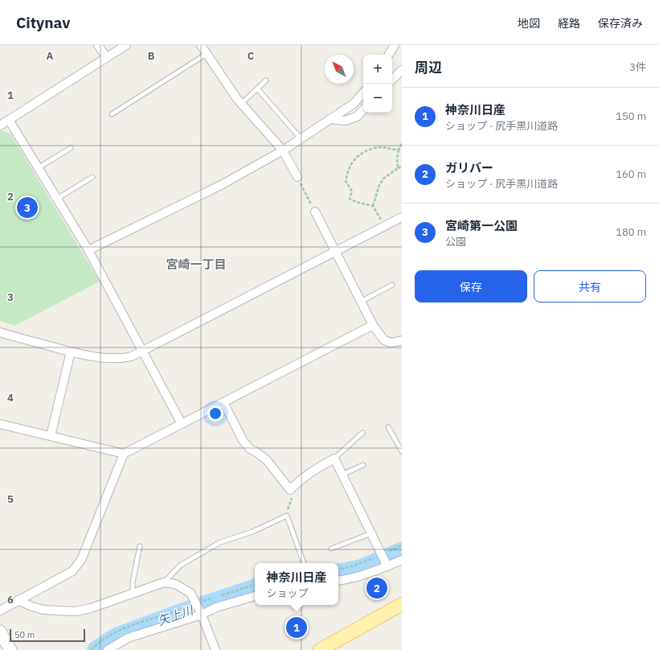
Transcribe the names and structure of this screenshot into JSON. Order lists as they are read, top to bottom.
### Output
{
  "districts": ["宮崎一丁目"],
  "water": ["矢上川"],
  "scale_bar": "50 m",
  "north": "top left",
  "page": {
    "header": "Citynav",
    "nav": ["地図", "経路", "保存済み"],
    "heading": ["周辺", "3件"],
    "map_buttons": ["+", "−"],
    "list": [
      {
        "mark": "1",
        "name": "神奈川日産",
        "note": "ショップ · 尻手黒川道路",
        "value": "150 m"
      },
      {
        "mark": "2",
        "name": "ガリバー",
        "note": "ショップ · 尻手黒川道路",
        "value": "160 m"
      },
      {
        "mark": "3",
        "name": "宮崎第一公園",
        "note": "公園",
        "value": "180 m"
      }
    ],
    "pins": ["3", "2", "1"],
    "buttons": ["保存", "共有"],
    "popup": ["神奈川日産", "ショップ"],
    "scale": "50 m"
  },
  "grid": {
    "columns": ["A", "B", "C"],
    "rows": [
      "1",
      "2",
      "3",
      "4",
      "5",
      "6"
    ]
  }
}
